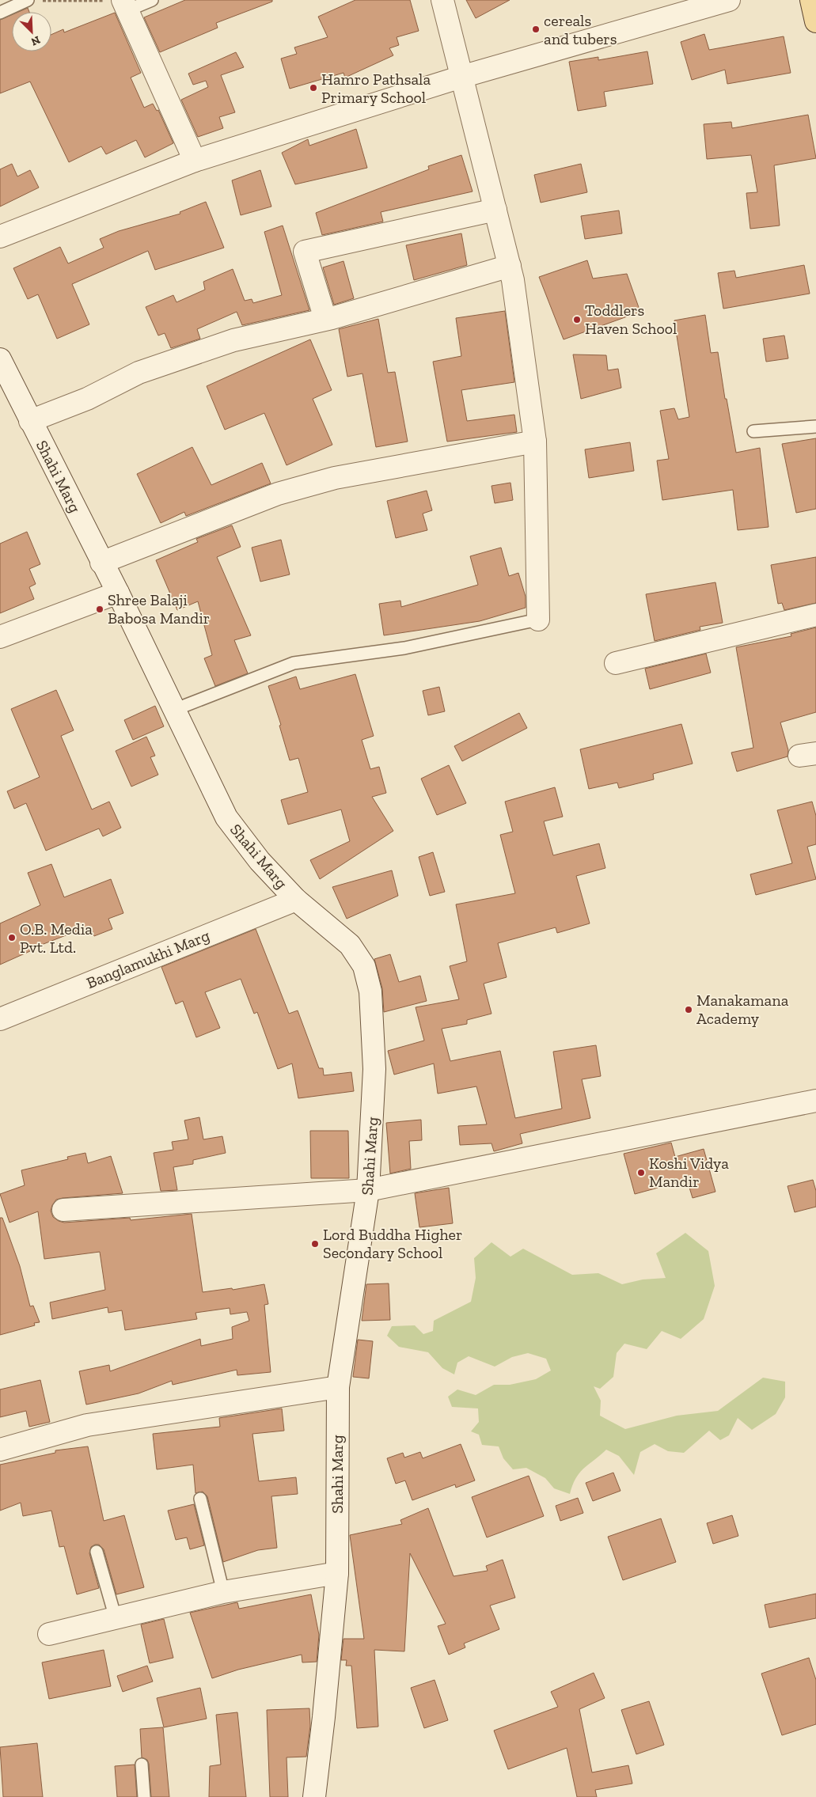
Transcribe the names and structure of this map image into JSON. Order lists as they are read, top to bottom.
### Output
{
  "streets": {
    "street": ["Shahi Marg", "Banglamukhi Marg"]
  },
  "crossings": [
    ["Shahi Marg", "Banglamukhi Marg"]
  ],
  "places": [
    "cereals and tubers",
    "Hamro Pathsala Primary School",
    "Toddlers Haven School",
    "Shree Balaji Babosa Mandir",
    "O.B. Media Pvt. Ltd.",
    "Manakamana Academy",
    "Koshi Vidya Mandir",
    "Lord Buddha Higher Secondary School"
  ],
  "north": "bottom right"
}
